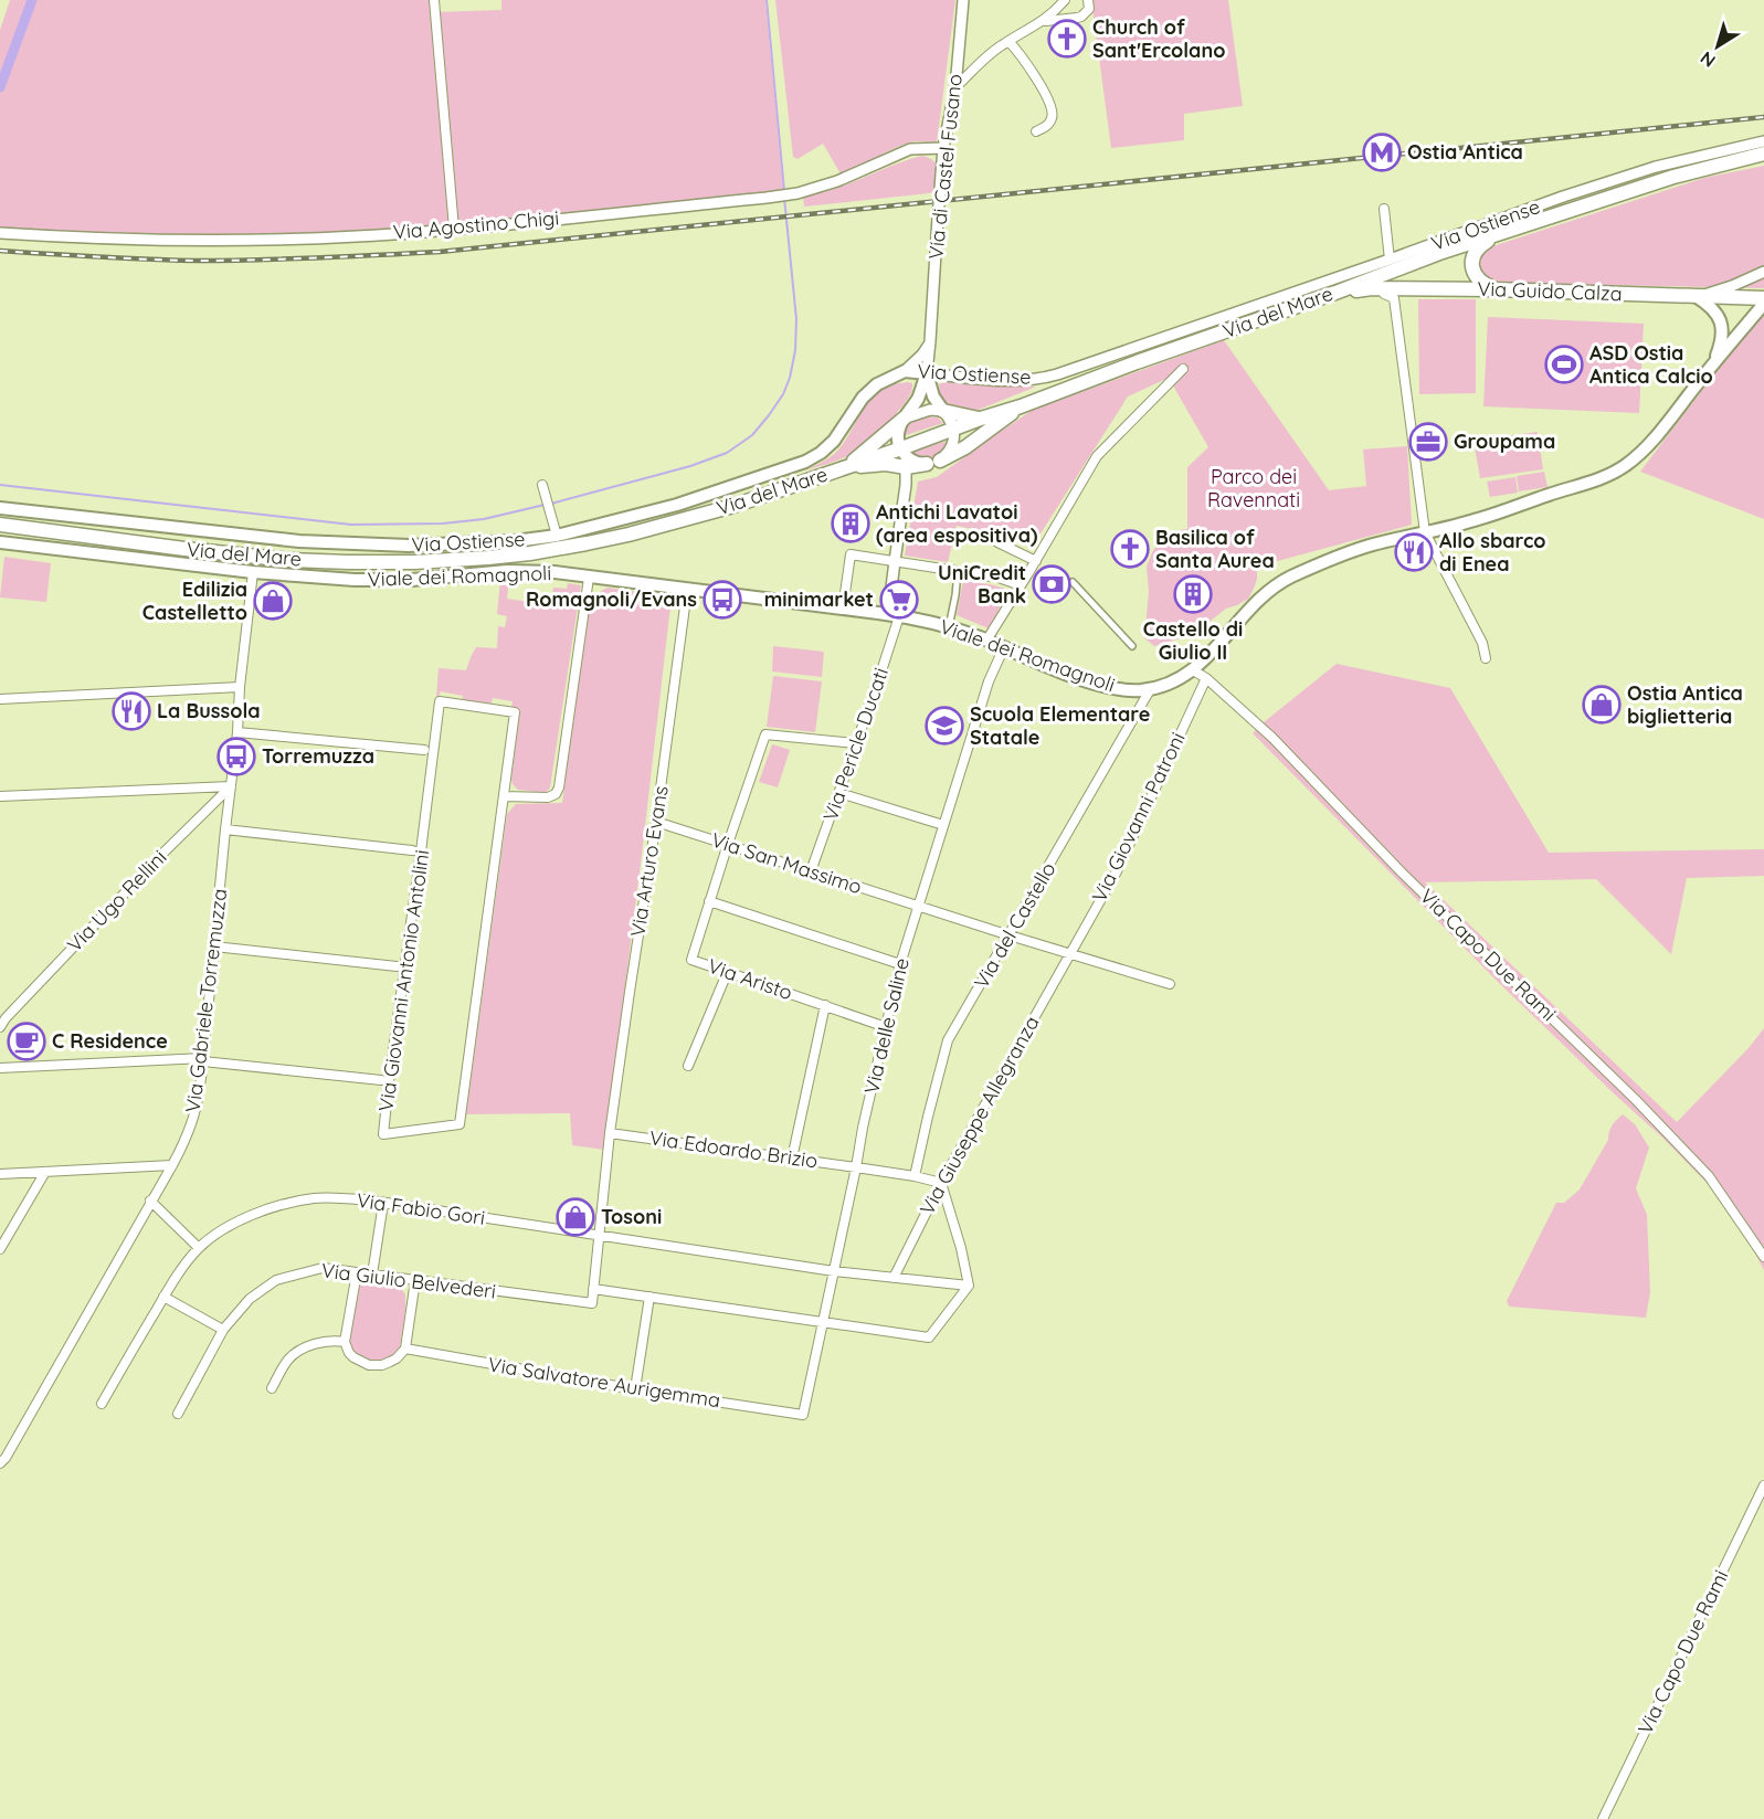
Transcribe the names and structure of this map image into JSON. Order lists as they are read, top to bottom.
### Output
{
  "streets": {
    "main road": [
      "Via Ostiense",
      "Via Guido Calza",
      "Via del Mare",
      "Viale dei Romagnoli"
    ],
    "street": [
      "Via di Castel Fusano",
      "Via Agostino Chigi",
      "Via Pericle Ducati",
      "Via Giovanni Patroni",
      "Via Arturo Evans",
      "Via San Massimo",
      "Via Ugo Rellini",
      "Via del Castello",
      "Via Capo Due Rami",
      "Via Aristo",
      "Via Giovanni Antonio Antolini",
      "Via Gabriele Torremuzza",
      "Via delle Saline",
      "Via Giuseppe Allegranza",
      "Via Edoardo Brizio",
      "Via Fabio Gori",
      "Via Giulio Belvederi",
      "Via Salvatore Aurigemma"
    ]
  },
  "crossings": [
    ["Via di Castel Fusano", "Via Agostino Chigi"],
    ["Via di Castel Fusano", "Via Ostiense"],
    ["Via Guido Calza", "Via del Mare"],
    ["Viale dei Romagnoli", "Via Pericle Ducati"],
    ["Viale dei Romagnoli", "Via Arturo Evans"],
    ["Viale dei Romagnoli", "Via del Castello"],
    ["Viale dei Romagnoli", "Via Capo Due Rami"],
    ["Viale dei Romagnoli", "Via Gabriele Torremuzza"],
    ["Viale dei Romagnoli", "Via delle Saline"],
    ["Via Pericle Ducati", "Via San Massimo"],
    ["Via Pericle Ducati", "Via Aristo"],
    ["Via Giovanni Patroni", "Via San Massimo"],
    ["Via Giovanni Patroni", "Via Capo Due Rami"],
    ["Via Giovanni Patroni", "Via Giuseppe Allegranza"],
    ["Via Arturo Evans", "Via San Massimo"],
    ["Via Arturo Evans", "Via Edoardo Brizio"],
    ["Via Arturo Evans", "Via Fabio Gori"],
    ["Via Arturo Evans", "Via Giulio Belvederi"],
    ["Via San Massimo", "Via del Castello"],
    ["Via San Massimo", "Via Aristo"],
    ["Via San Massimo", "Via delle Saline"],
    ["Via San Massimo", "Via Giuseppe Allegranza"],
    ["Via Ugo Rellini", "Via Gabriele Torremuzza"],
    ["Via del Castello", "Via Edoardo Brizio"],
    ["Via Aristo", "Via delle Saline"],
    ["Via delle Saline", "Via Edoardo Brizio"],
    ["Via delle Saline", "Via Fabio Gori"],
    ["Via delle Saline", "Via Salvatore Aurigemma"],
    ["Via Giuseppe Allegranza", "Via Edoardo Brizio"],
    ["Via Giuseppe Allegranza", "Via Fabio Gori"]
  ],
  "parks": ["Parco dei Ravennati"],
  "places": {
    "church": ["Church of Sant'Ercolano", "Basilica of Santa Aurea"],
    "metro station": ["Ostia Antica"],
    "sports": ["ASD Ostia Antica Calcio"],
    "office": ["Groupama"],
    "building": ["Antichi Lavatoi (area espositiva)", "Castello di Giulio II"],
    "restaurant": ["Allo sbarco di Enea", "La Bussola"],
    "bank": ["UniCredit Bank"],
    "bus stop": ["Romagnoli/Evans", "Torremuzza"],
    "supermarket": ["minimarket"],
    "shop": ["Edilizia Castelletto", "Ostia Antica biglietteria", "Tosoni"],
    "school or university": ["Scuola Elementare Statale"],
    "cafe": ["C Residence"]
  },
  "north": "bottom left"
}
